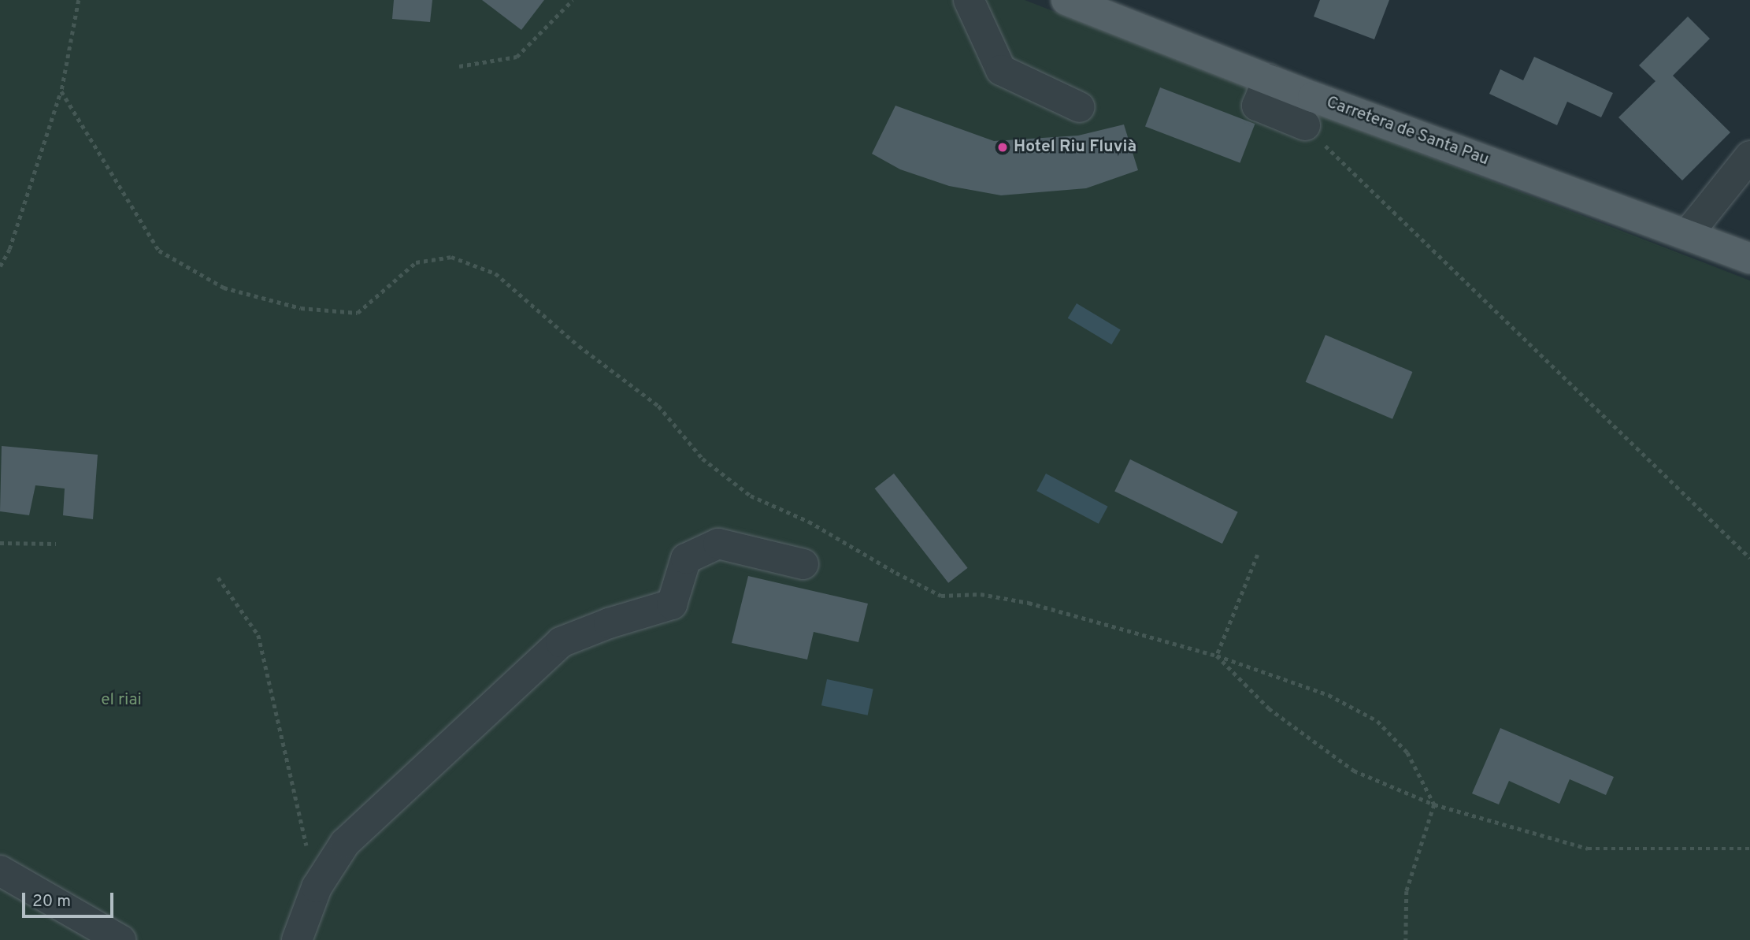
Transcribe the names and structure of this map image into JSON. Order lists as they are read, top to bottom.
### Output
{
  "streets": {
    "main road": ["Carretera de Santa Pau"]
  },
  "parks": ["el riai"],
  "places": ["Hotel Riu Fluvià"],
  "scale_bar": "20 m"
}
